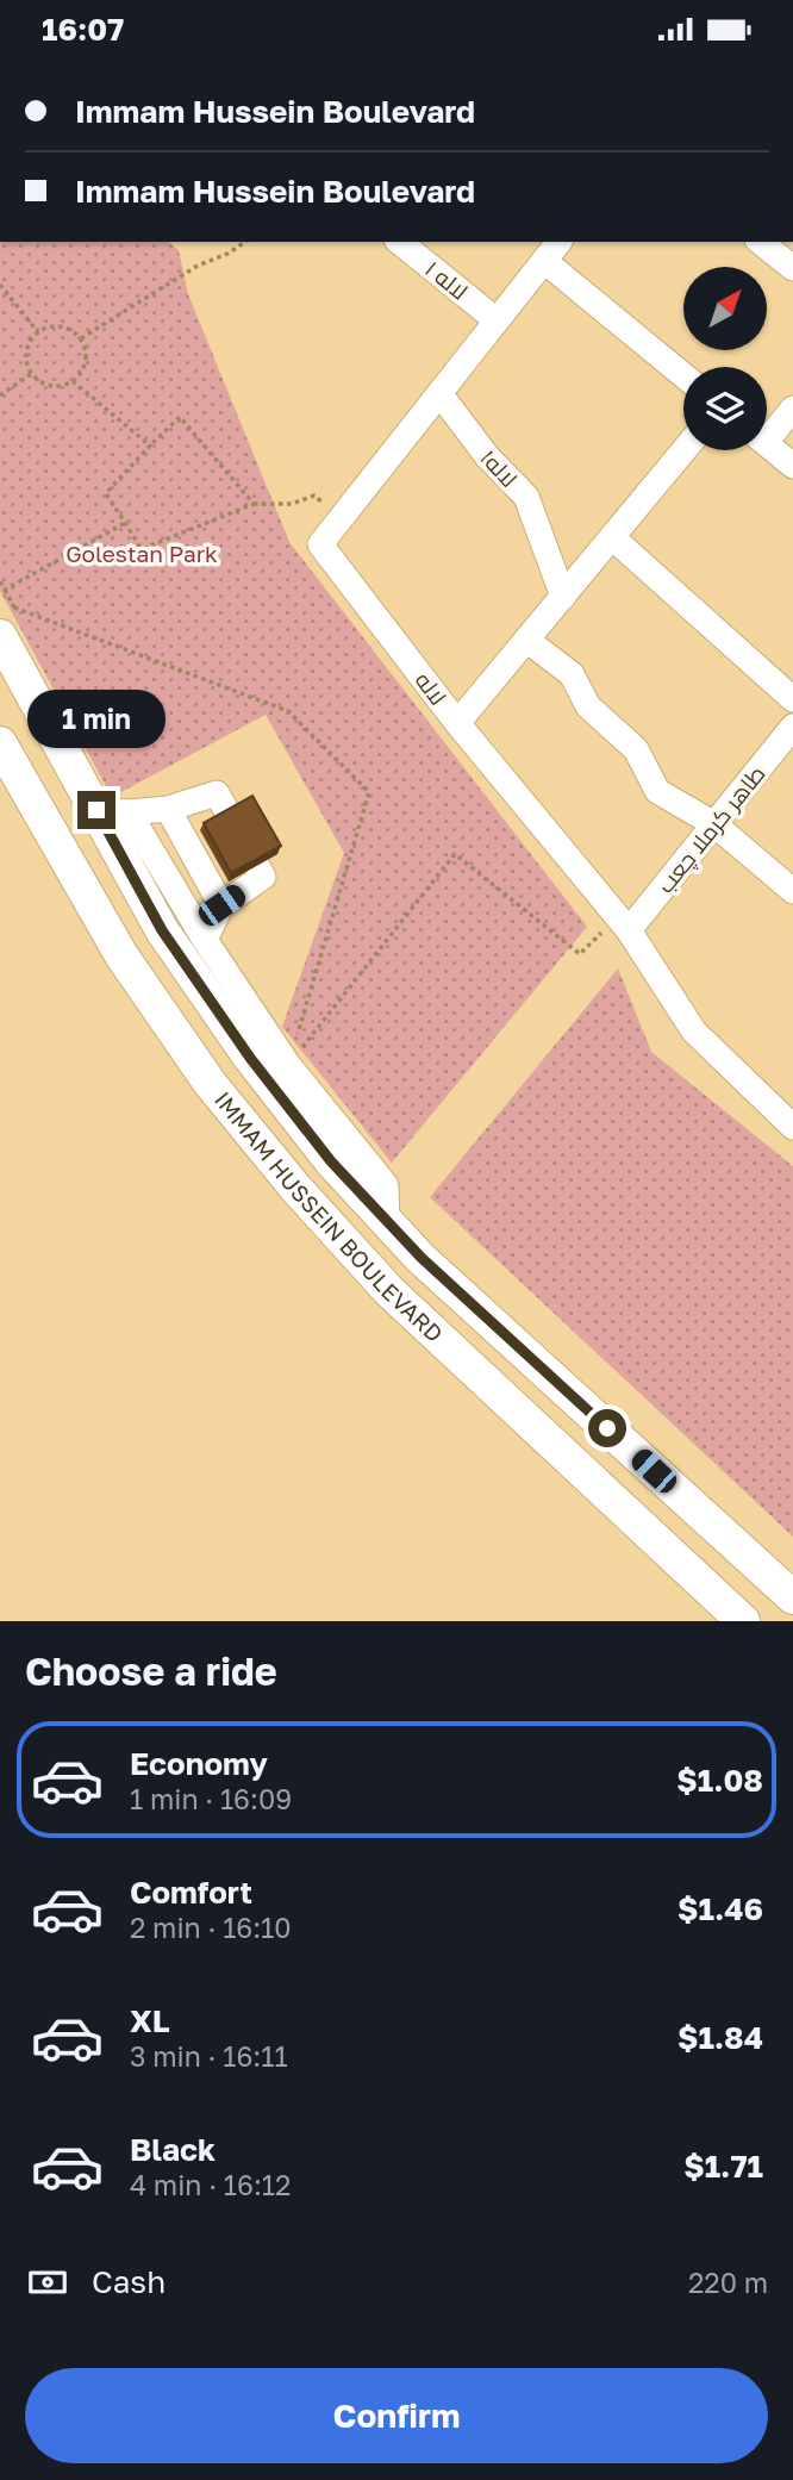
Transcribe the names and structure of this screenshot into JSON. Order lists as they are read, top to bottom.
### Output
{
  "streets": {
    "main road": ["IMMAM HUSSEIN BOULEVARD"],
    "street": [
      "لاله ۱",
      "لاله۱",
      "لاله",
      "طاهر کرملا چعب"
    ]
  },
  "crossings": [
    ["لاله ۱", "لاله"],
    ["لاله۱", "لاله"],
    ["لاله", "طاهر کرملا چعب"]
  ],
  "parks": ["Golestan Park"],
  "north": "top right",
  "page": {
    "status": "16:07",
    "banner": ["Immam Hussein Boulevard", "Immam Hussein Boulevard"],
    "bubble": "1 min",
    "heading": "Choose a ride",
    "list": [
      {
        "name": "Economy",
        "note": "1 min · 16:09",
        "value": "$1.08"
      },
      {
        "name": "Comfort",
        "note": "2 min · 16:10",
        "value": "$1.46"
      },
      {
        "name": "XL",
        "note": "3 min · 16:11",
        "value": "$1.84"
      },
      {
        "name": "Black",
        "note": "4 min · 16:12",
        "value": "$1.71"
      }
    ],
    "pay": ["Cash", "220 m"],
    "buttons": "Confirm"
  }
}
